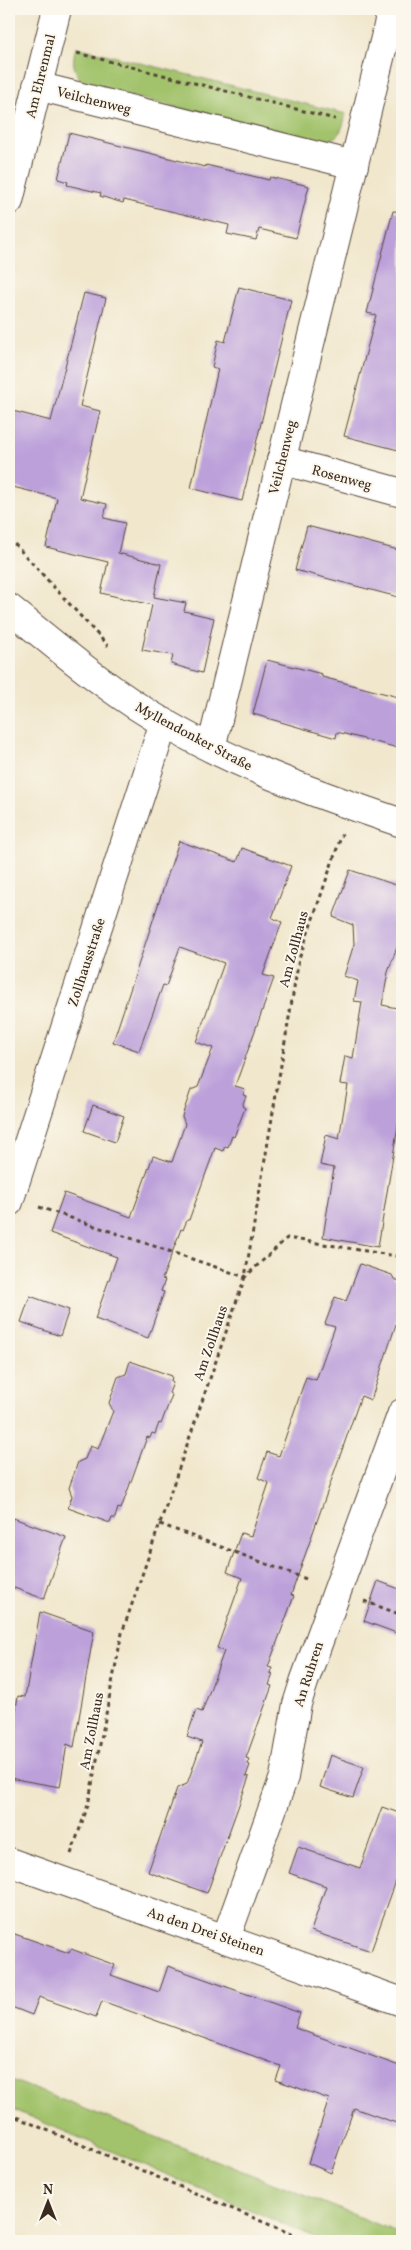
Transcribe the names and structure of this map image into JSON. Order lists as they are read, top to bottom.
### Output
{
  "streets": {
    "street": [
      "Am Ehrenmal",
      "Veilchenweg",
      "Rosenweg",
      "Myllendonker Straße",
      "Zollhausstraße",
      "An Ruhren",
      "An den Drei Steinen"
    ],
    "path": ["Am Zollhaus"]
  },
  "crossings": [
    ["Am Ehrenmal", "Veilchenweg"],
    ["Veilchenweg", "Rosenweg"],
    ["Veilchenweg", "Myllendonker Straße"],
    ["Myllendonker Straße", "Am Zollhaus"],
    ["Myllendonker Straße", "Zollhausstraße"],
    ["Am Zollhaus", "An den Drei Steinen"],
    ["An Ruhren", "An den Drei Steinen"]
  ],
  "north": "top"
}
